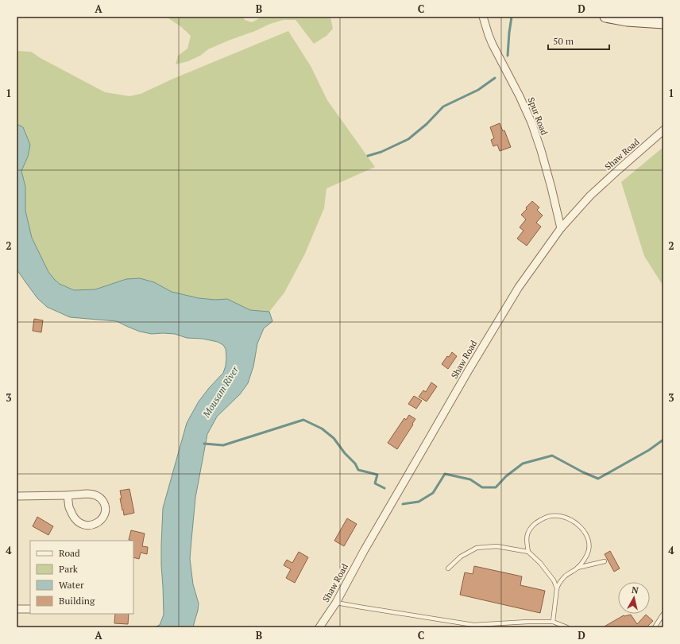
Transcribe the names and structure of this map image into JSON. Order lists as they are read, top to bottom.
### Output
{
  "streets": {
    "street": ["Spur Road", "Shaw Road"]
  },
  "crossings": [
    ["Spur Road", "Shaw Road"]
  ],
  "water": ["Mousam River"],
  "legend": [
    "Road",
    "Park",
    "Water",
    "Building"
  ],
  "scale_bar": "50 m",
  "north": "top",
  "grid": {
    "columns": [
      "A",
      "B",
      "C",
      "D"
    ],
    "rows": [
      "1",
      "2",
      "3",
      "4"
    ]
  }
}
